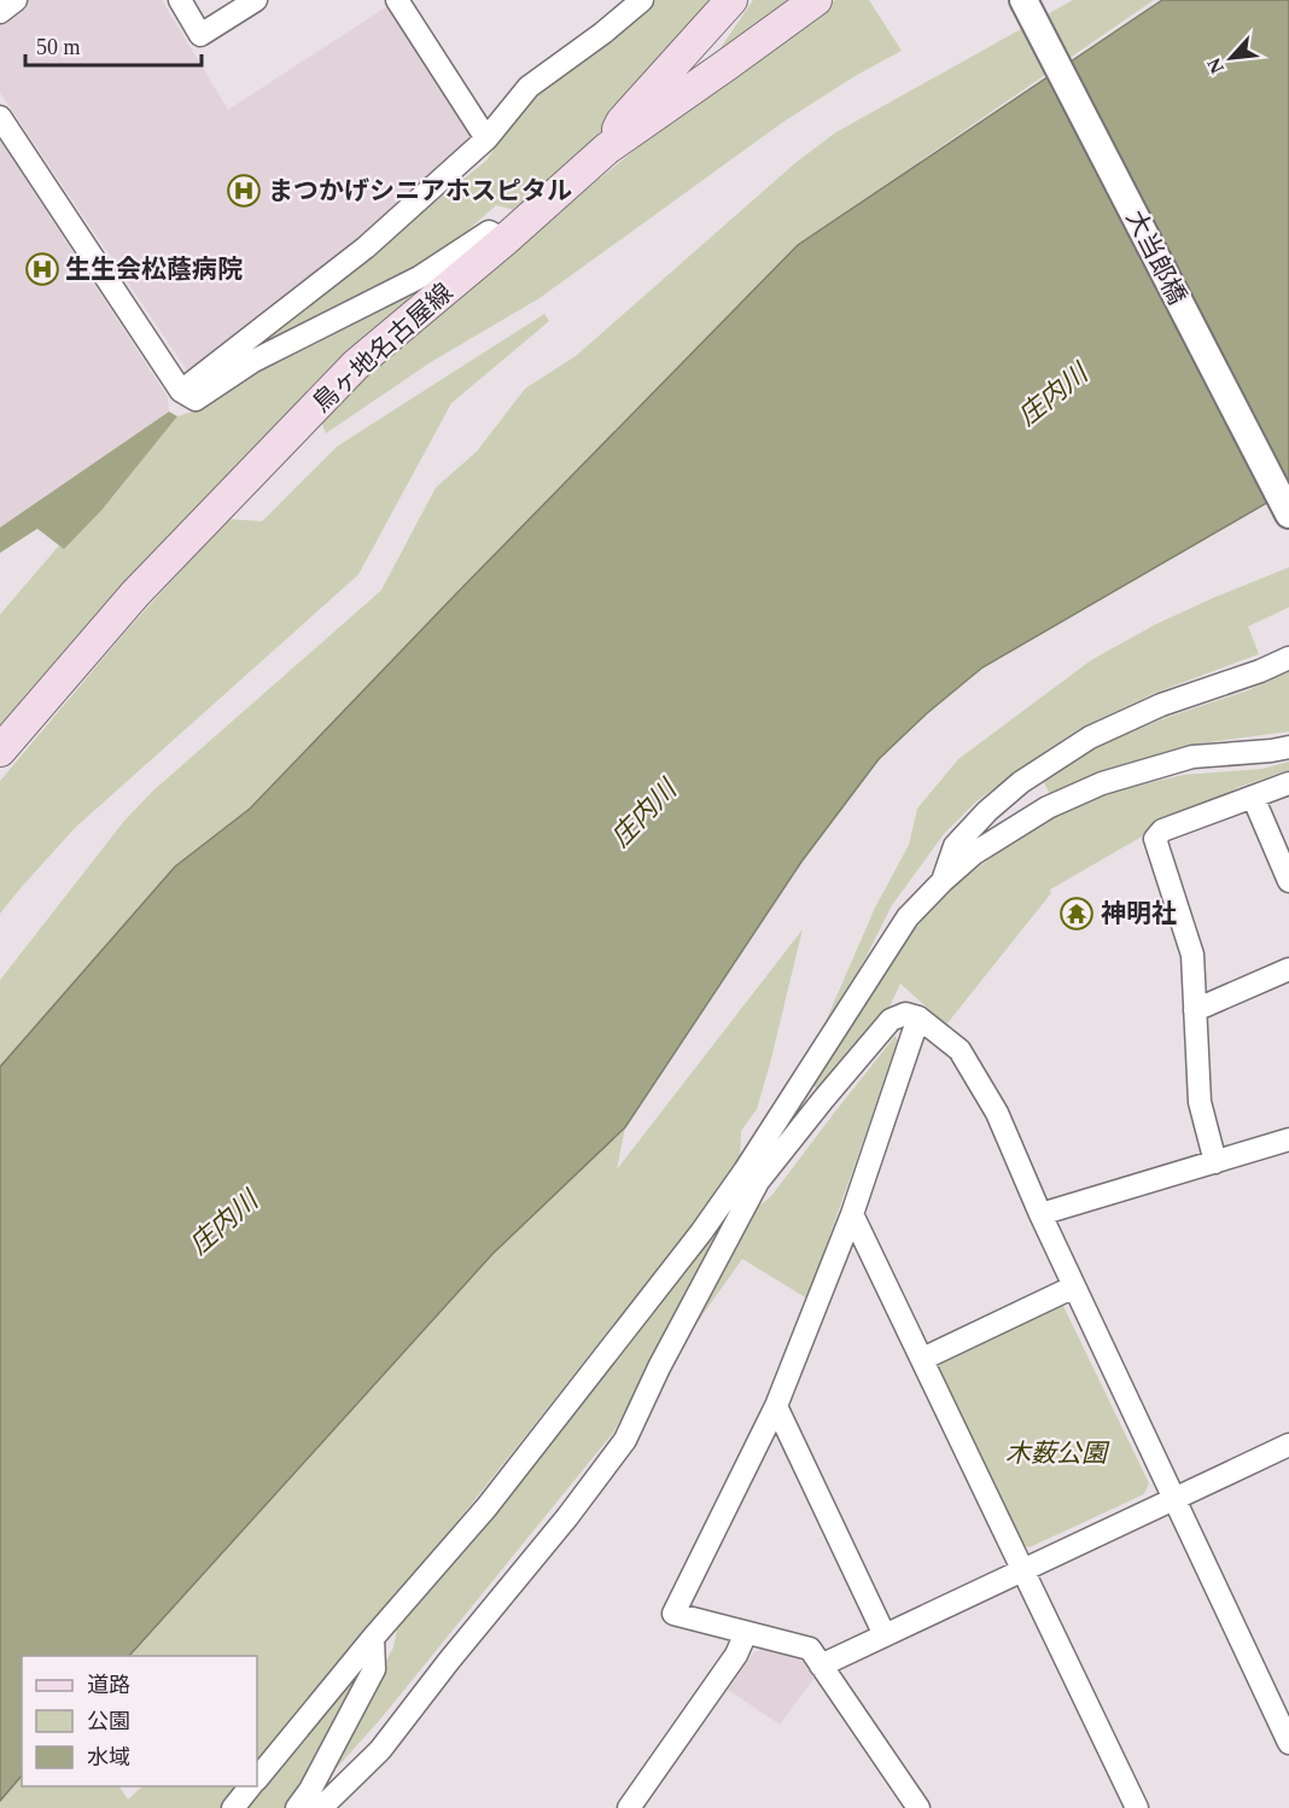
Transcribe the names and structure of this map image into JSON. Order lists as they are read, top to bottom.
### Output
{
  "streets": {
    "main road": ["鳥ヶ地名古屋線"],
    "street": ["大当郎橋"]
  },
  "water": ["庄内川"],
  "parks": ["木薮公園"],
  "places": {
    "hospital": ["まつかげシニアホスピタル", "生生会松蔭病院"],
    "temple": ["神明社"]
  },
  "legend": ["道路", "公園", "水域"],
  "scale_bar": "50 m",
  "north": "bottom left"
}
